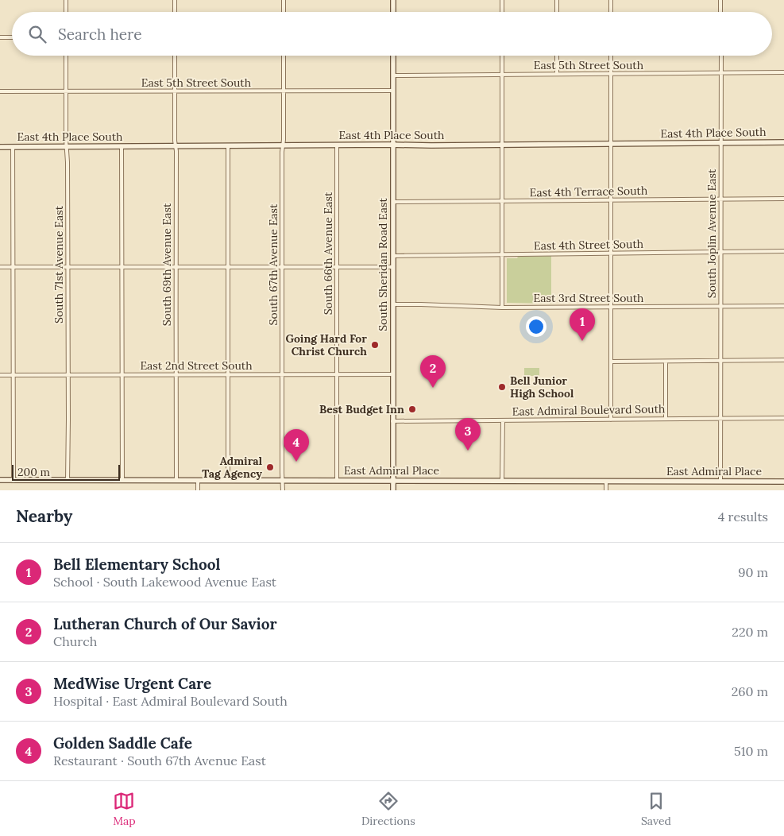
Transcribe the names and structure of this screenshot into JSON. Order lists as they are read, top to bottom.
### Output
{
  "streets": {
    "main road": ["East 4th Place South", "South Sheridan Road East", "East Admiral Place"],
    "street": [
      "East 5th Street South",
      "East 4th Terrace South",
      "South Joplin Avenue East",
      "East 4th Street South",
      "South 66th Avenue East",
      "South 71st Avenue East",
      "South 69th Avenue East",
      "South 67th Avenue East",
      "East 3rd Street South",
      "East 2nd Street South",
      "East Admiral Boulevard South"
    ]
  },
  "crossings": [
    ["East 5th Street South", "South Joplin Avenue East"],
    ["East 5th Street South", "South 71st Avenue East"],
    ["East 5th Street South", "South 69th Avenue East"],
    ["East 5th Street South", "South 67th Avenue East"],
    ["East 5th Street South", "South Sheridan Road East"],
    ["East 4th Place South", "South Joplin Avenue East"],
    ["East 4th Place South", "South 66th Avenue East"],
    ["East 4th Place South", "South 71st Avenue East"],
    ["East 4th Place South", "South 69th Avenue East"],
    ["East 4th Place South", "South 67th Avenue East"],
    ["East 4th Place South", "South Sheridan Road East"],
    ["East 4th Terrace South", "South Joplin Avenue East"],
    ["East 4th Terrace South", "South Sheridan Road East"],
    ["South Joplin Avenue East", "East 4th Street South"],
    ["South Joplin Avenue East", "East 3rd Street South"],
    ["South Joplin Avenue East", "East Admiral Boulevard South"],
    ["South Joplin Avenue East", "East Admiral Place"],
    ["East 4th Street South", "South Sheridan Road East"],
    ["South 66th Avenue East", "East 2nd Street South"],
    ["South 66th Avenue East", "East Admiral Place"],
    ["South 71st Avenue East", "East 2nd Street South"],
    ["South 71st Avenue East", "East Admiral Place"],
    ["South 69th Avenue East", "East 2nd Street South"],
    ["South 69th Avenue East", "East Admiral Place"],
    ["South 67th Avenue East", "East 2nd Street South"],
    ["South 67th Avenue East", "East Admiral Place"],
    ["South Sheridan Road East", "East 3rd Street South"],
    ["South Sheridan Road East", "East 2nd Street South"],
    ["South Sheridan Road East", "East Admiral Boulevard South"],
    ["South Sheridan Road East", "East Admiral Place"]
  ],
  "places": [
    "Going Hard For Christ Church",
    "Bell Junior High School",
    "Best Budget Inn",
    "Admiral Tag Agency"
  ],
  "scale_bar": "200 m",
  "page": {
    "search": "Search here",
    "pins": [
      "1",
      "2",
      "3",
      "4"
    ],
    "scale": "200 m",
    "heading": ["Nearby", "4 results"],
    "list": [
      {
        "mark": "1",
        "name": "Bell Elementary School",
        "note": "School · South Lakewood Avenue East",
        "value": "90 m"
      },
      {
        "mark": "2",
        "name": "Lutheran Church of Our Savior",
        "note": "Church",
        "value": "220 m"
      },
      {
        "mark": "3",
        "name": "MedWise Urgent Care",
        "note": "Hospital · East Admiral Boulevard South",
        "value": "260 m"
      },
      {
        "mark": "4",
        "name": "Golden Saddle Cafe",
        "note": "Restaurant · South 67th Avenue East",
        "value": "510 m"
      }
    ],
    "nav": ["Map", "Directions", "Saved"]
  }
}
